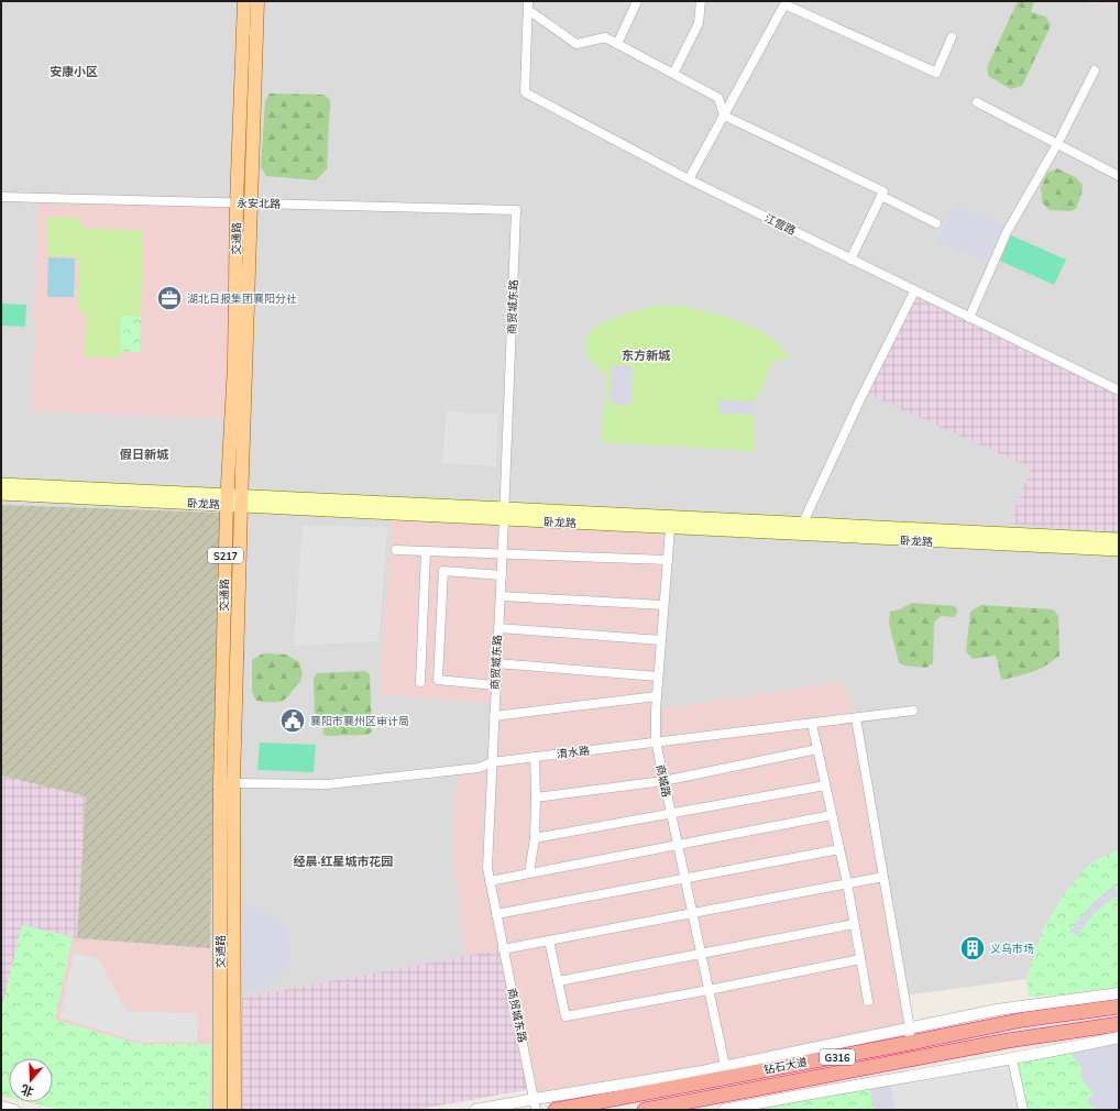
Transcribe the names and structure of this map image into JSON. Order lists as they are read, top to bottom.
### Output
{
  "streets": {
    "highway": ["G316", "钻石大道"],
    "main road": ["交通路", "卧龙路", "S217"],
    "street": [
      "永安北路",
      "江营路",
      "商贸城东路",
      "淯水路",
      "商城路"
    ]
  },
  "crossings": [
    ["永安北路", "交通路"],
    ["永安北路", "商贸城东路"],
    ["交通路", "卧龙路"],
    ["交通路", "淯水路"],
    ["商贸城东路", "卧龙路"],
    ["商贸城东路", "淯水路"],
    ["卧龙路", "商城路"],
    ["淯水路", "商城路"],
    ["商城路", "钻石大道"]
  ],
  "districts": [
    "安康小区",
    "东方新城",
    "假日新城",
    "经晨·红星城市花园"
  ],
  "places": {
    "office": ["湖北日报集团襄阳分社"],
    "public building": ["襄阳市襄州区审计局"],
    "building": ["义乌市场"]
  },
  "north": "bottom"
}
